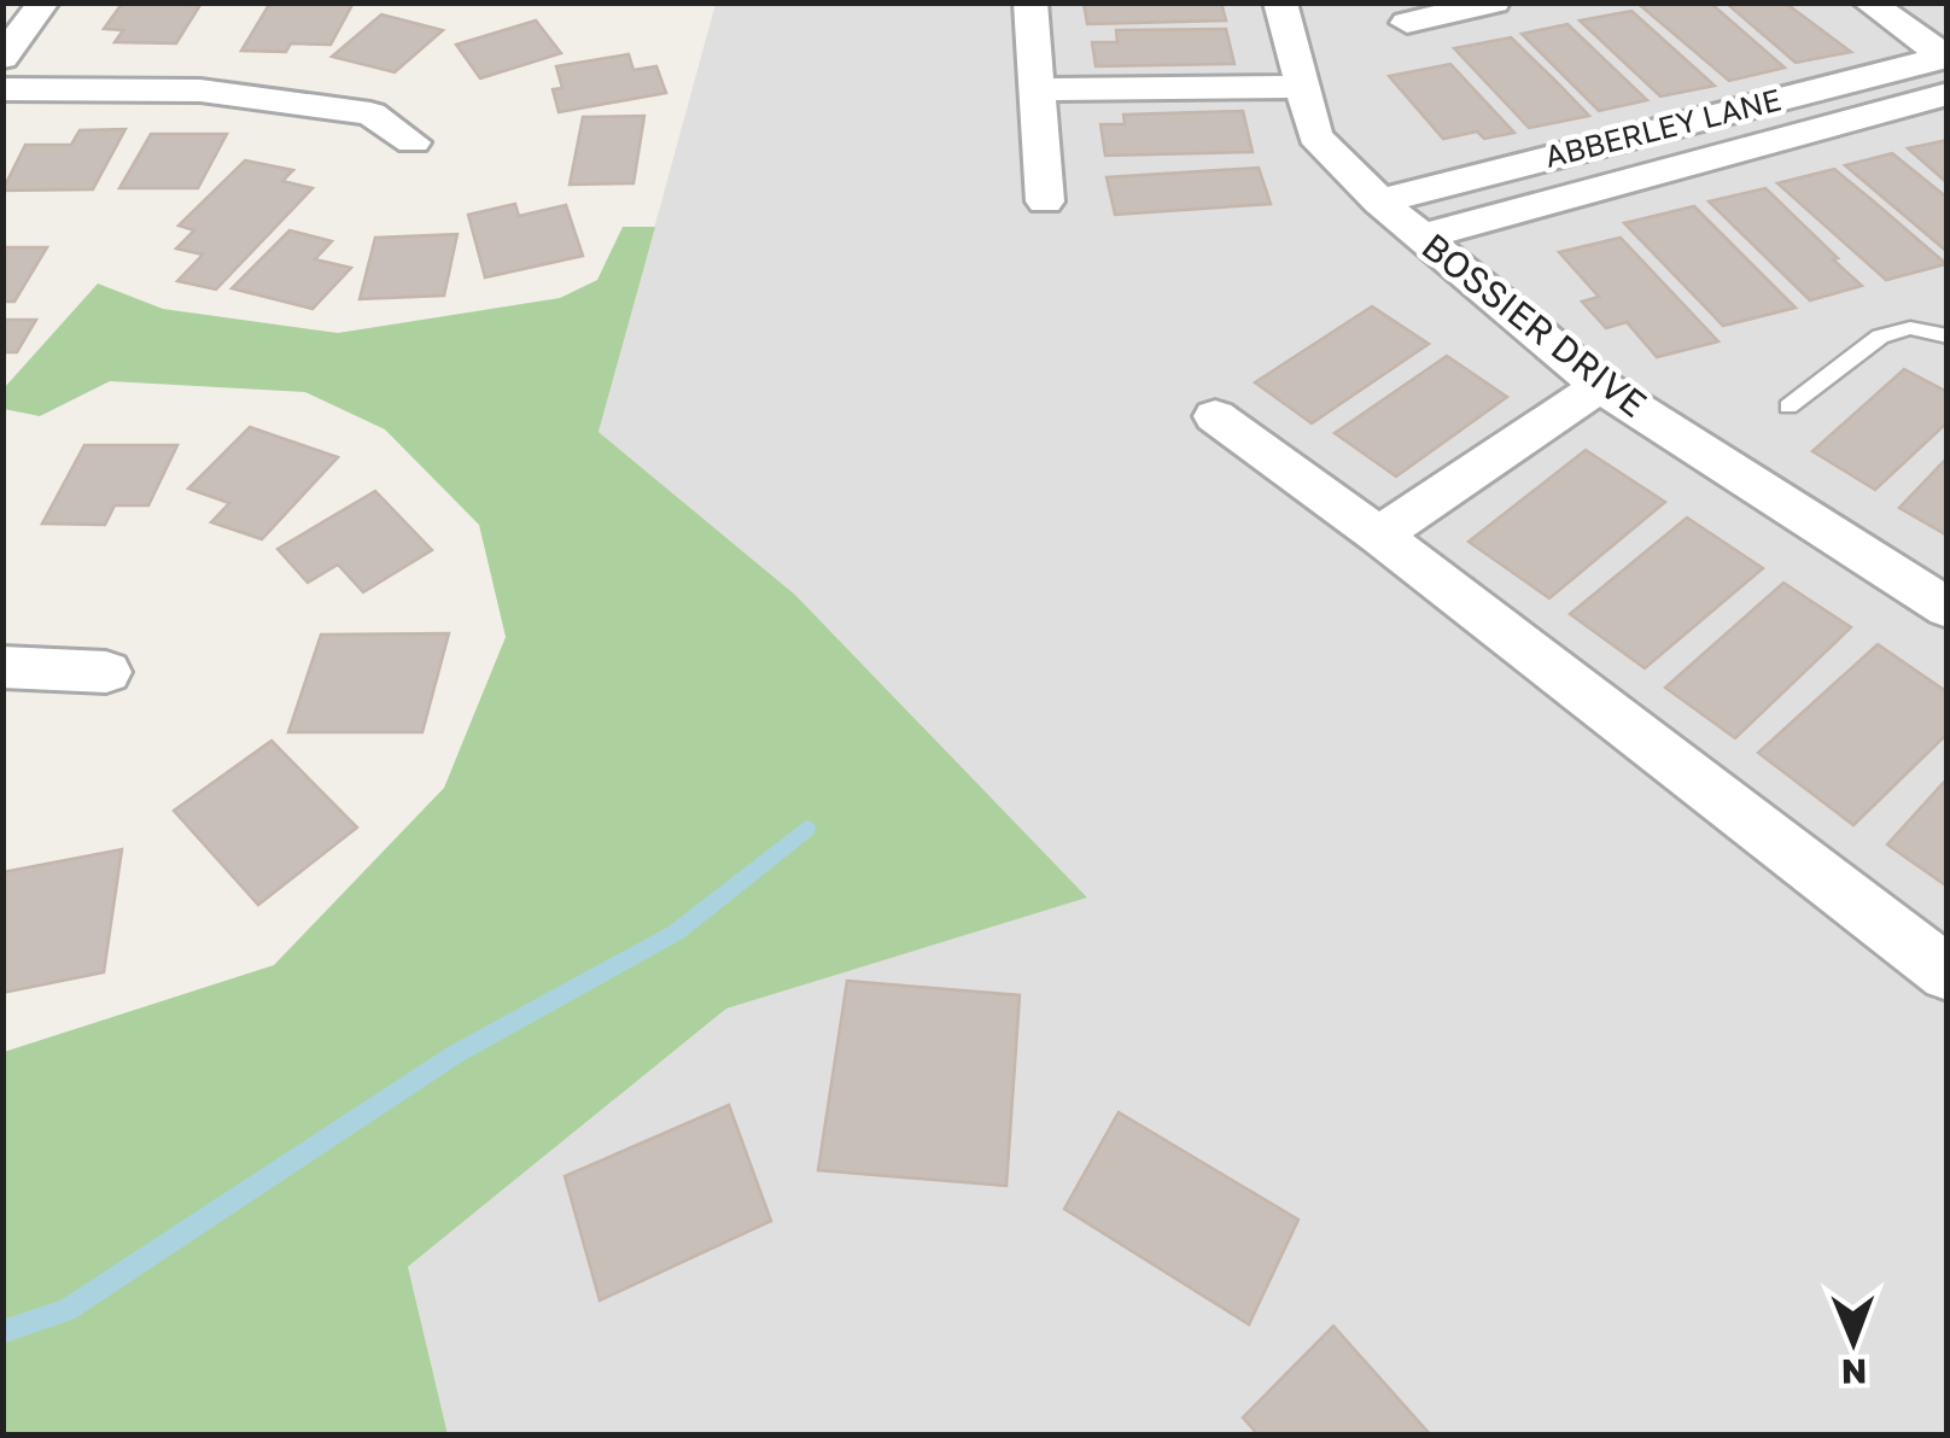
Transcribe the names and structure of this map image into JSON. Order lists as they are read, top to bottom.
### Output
{
  "streets": {
    "street": ["ABBERLEY LANE", "BOSSIER DRIVE"]
  },
  "crossings": [
    ["ABBERLEY LANE", "BOSSIER DRIVE"]
  ],
  "north": "bottom"
}
